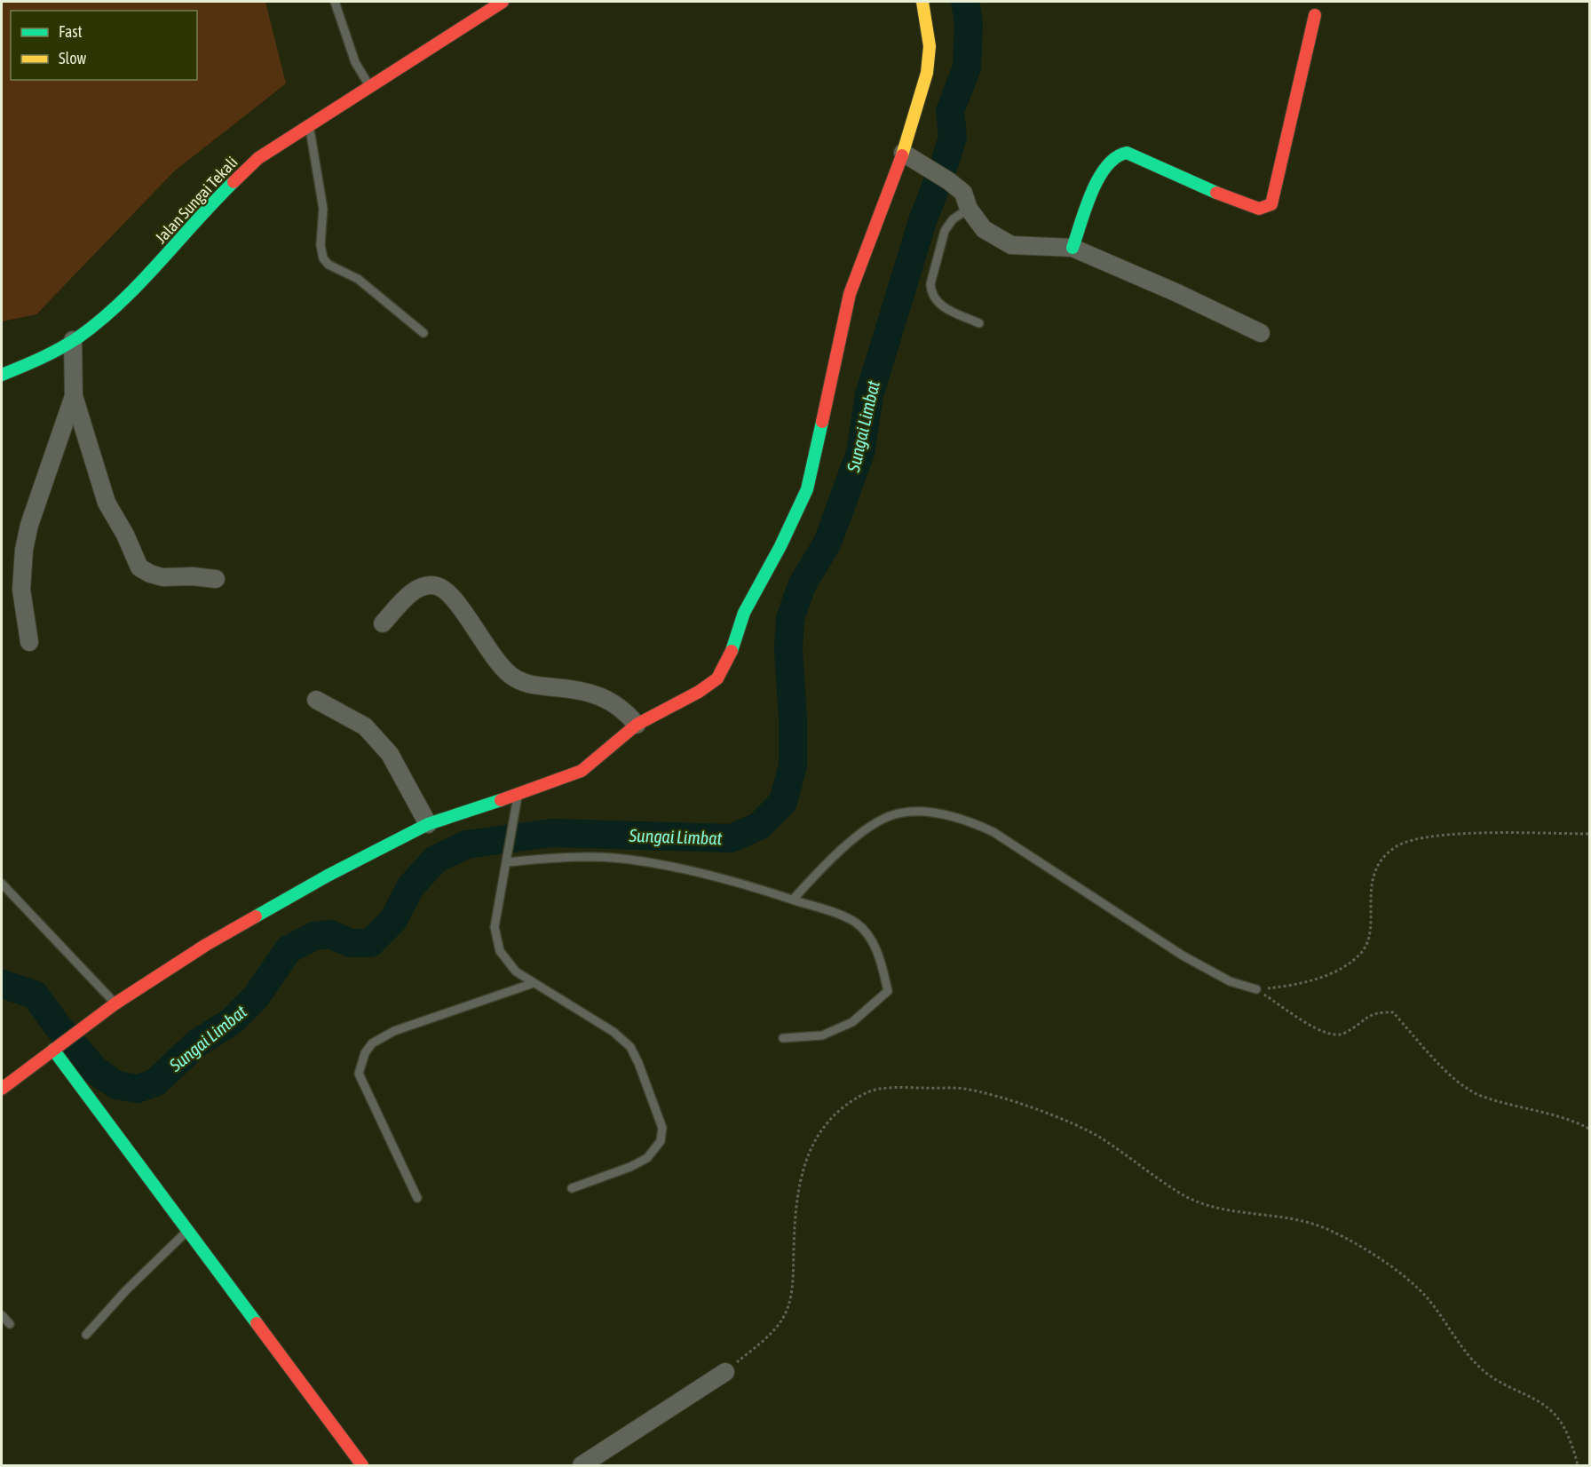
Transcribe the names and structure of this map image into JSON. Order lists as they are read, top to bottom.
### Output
{
  "streets": {
    "street": ["Jalan Sungai Tekali"]
  },
  "water": ["Sungai Limbat"],
  "legend": ["Fast", "Slow"]
}
